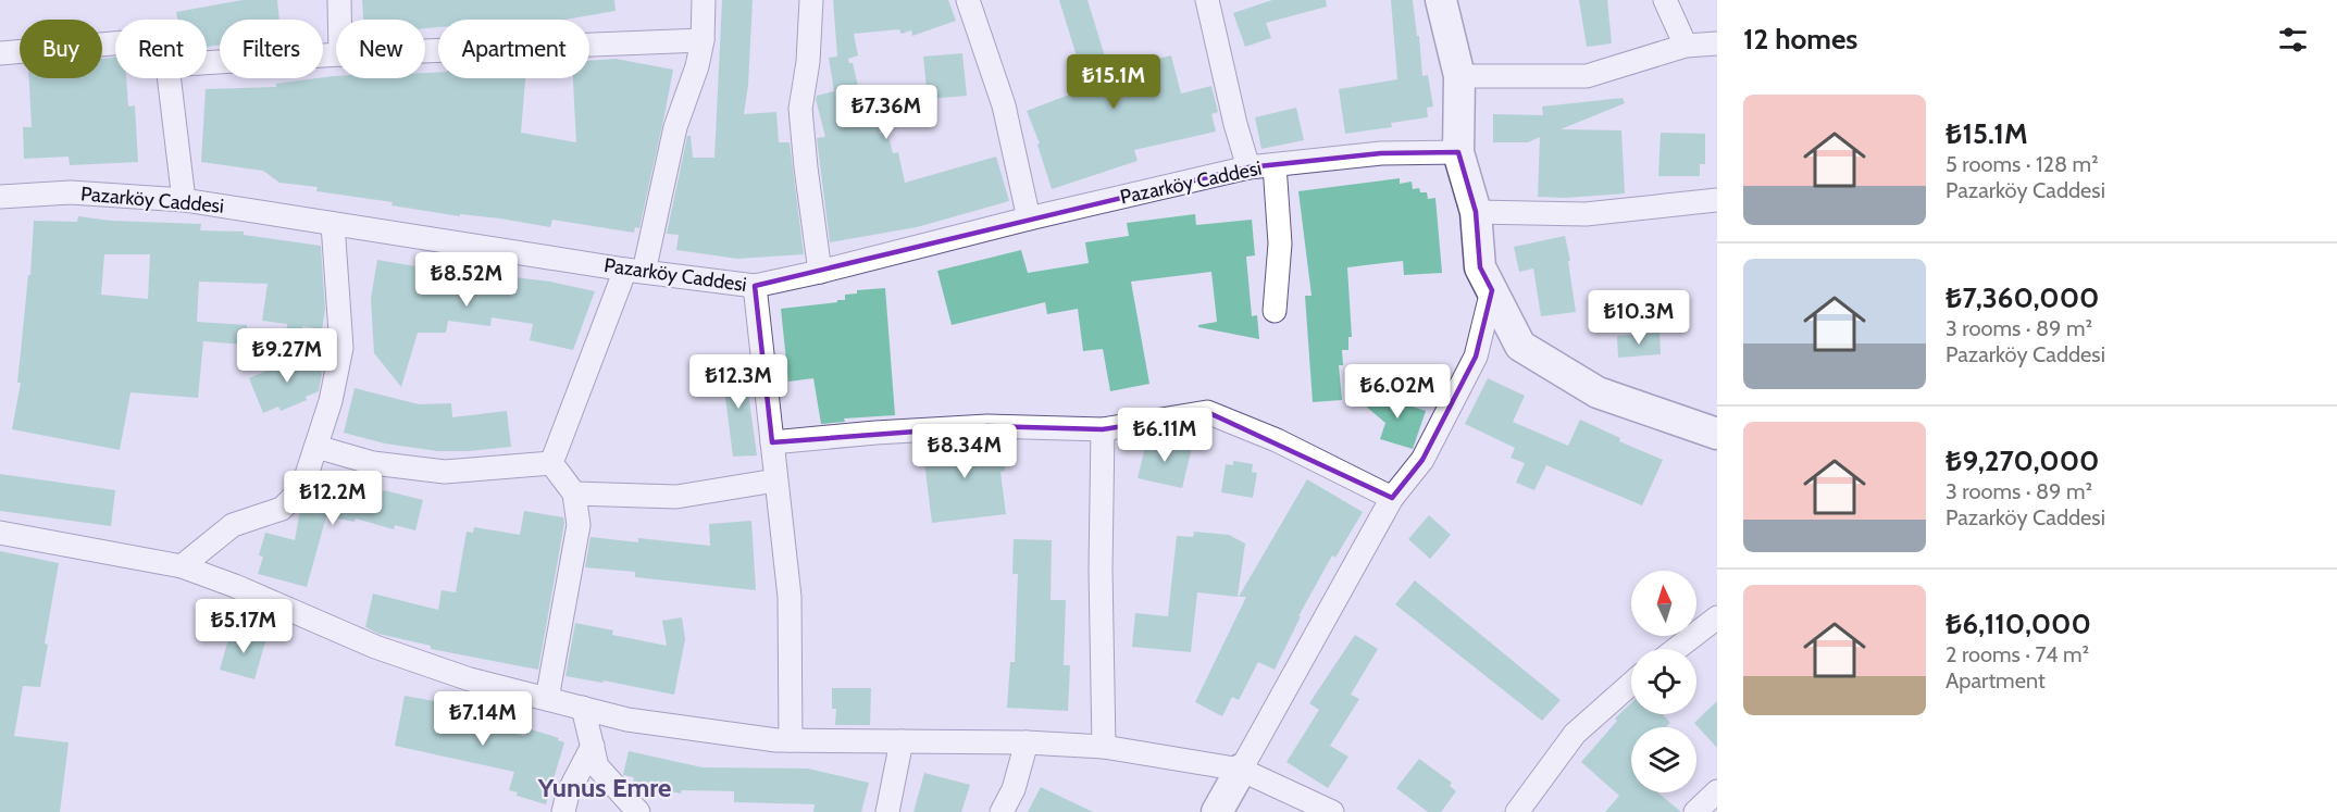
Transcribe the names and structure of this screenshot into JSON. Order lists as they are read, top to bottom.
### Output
{
  "streets": {
    "street": ["Pazarköy Caddesi"]
  },
  "districts": ["Yunus Emre"],
  "north": "top",
  "page": {
    "heading": "12 homes",
    "chip": [
      "Buy",
      "Rent",
      "Filters",
      "New",
      "Apartment"
    ],
    "price": [
      "₺15.1M",
      "₺7.36M",
      "₺8.52M",
      "₺10.3M",
      "₺9.27M",
      "₺12.3M",
      "₺6.02M",
      "₺6.11M",
      "₺8.34M",
      "₺12.2M",
      "₺5.17M",
      "₺7.14M"
    ],
    "list": [
      {
        "name": "₺15.1M",
        "note": "5 rooms · 128 m² · Pazarköy Caddesi"
      },
      {
        "name": "₺7,360,000",
        "note": "3 rooms · 89 m² · Pazarköy Caddesi"
      },
      {
        "name": "₺9,270,000",
        "note": "3 rooms · 89 m² · Pazarköy Caddesi"
      },
      {
        "name": "₺6,110,000",
        "note": "2 rooms · 74 m² · Apartment"
      }
    ]
  }
}
